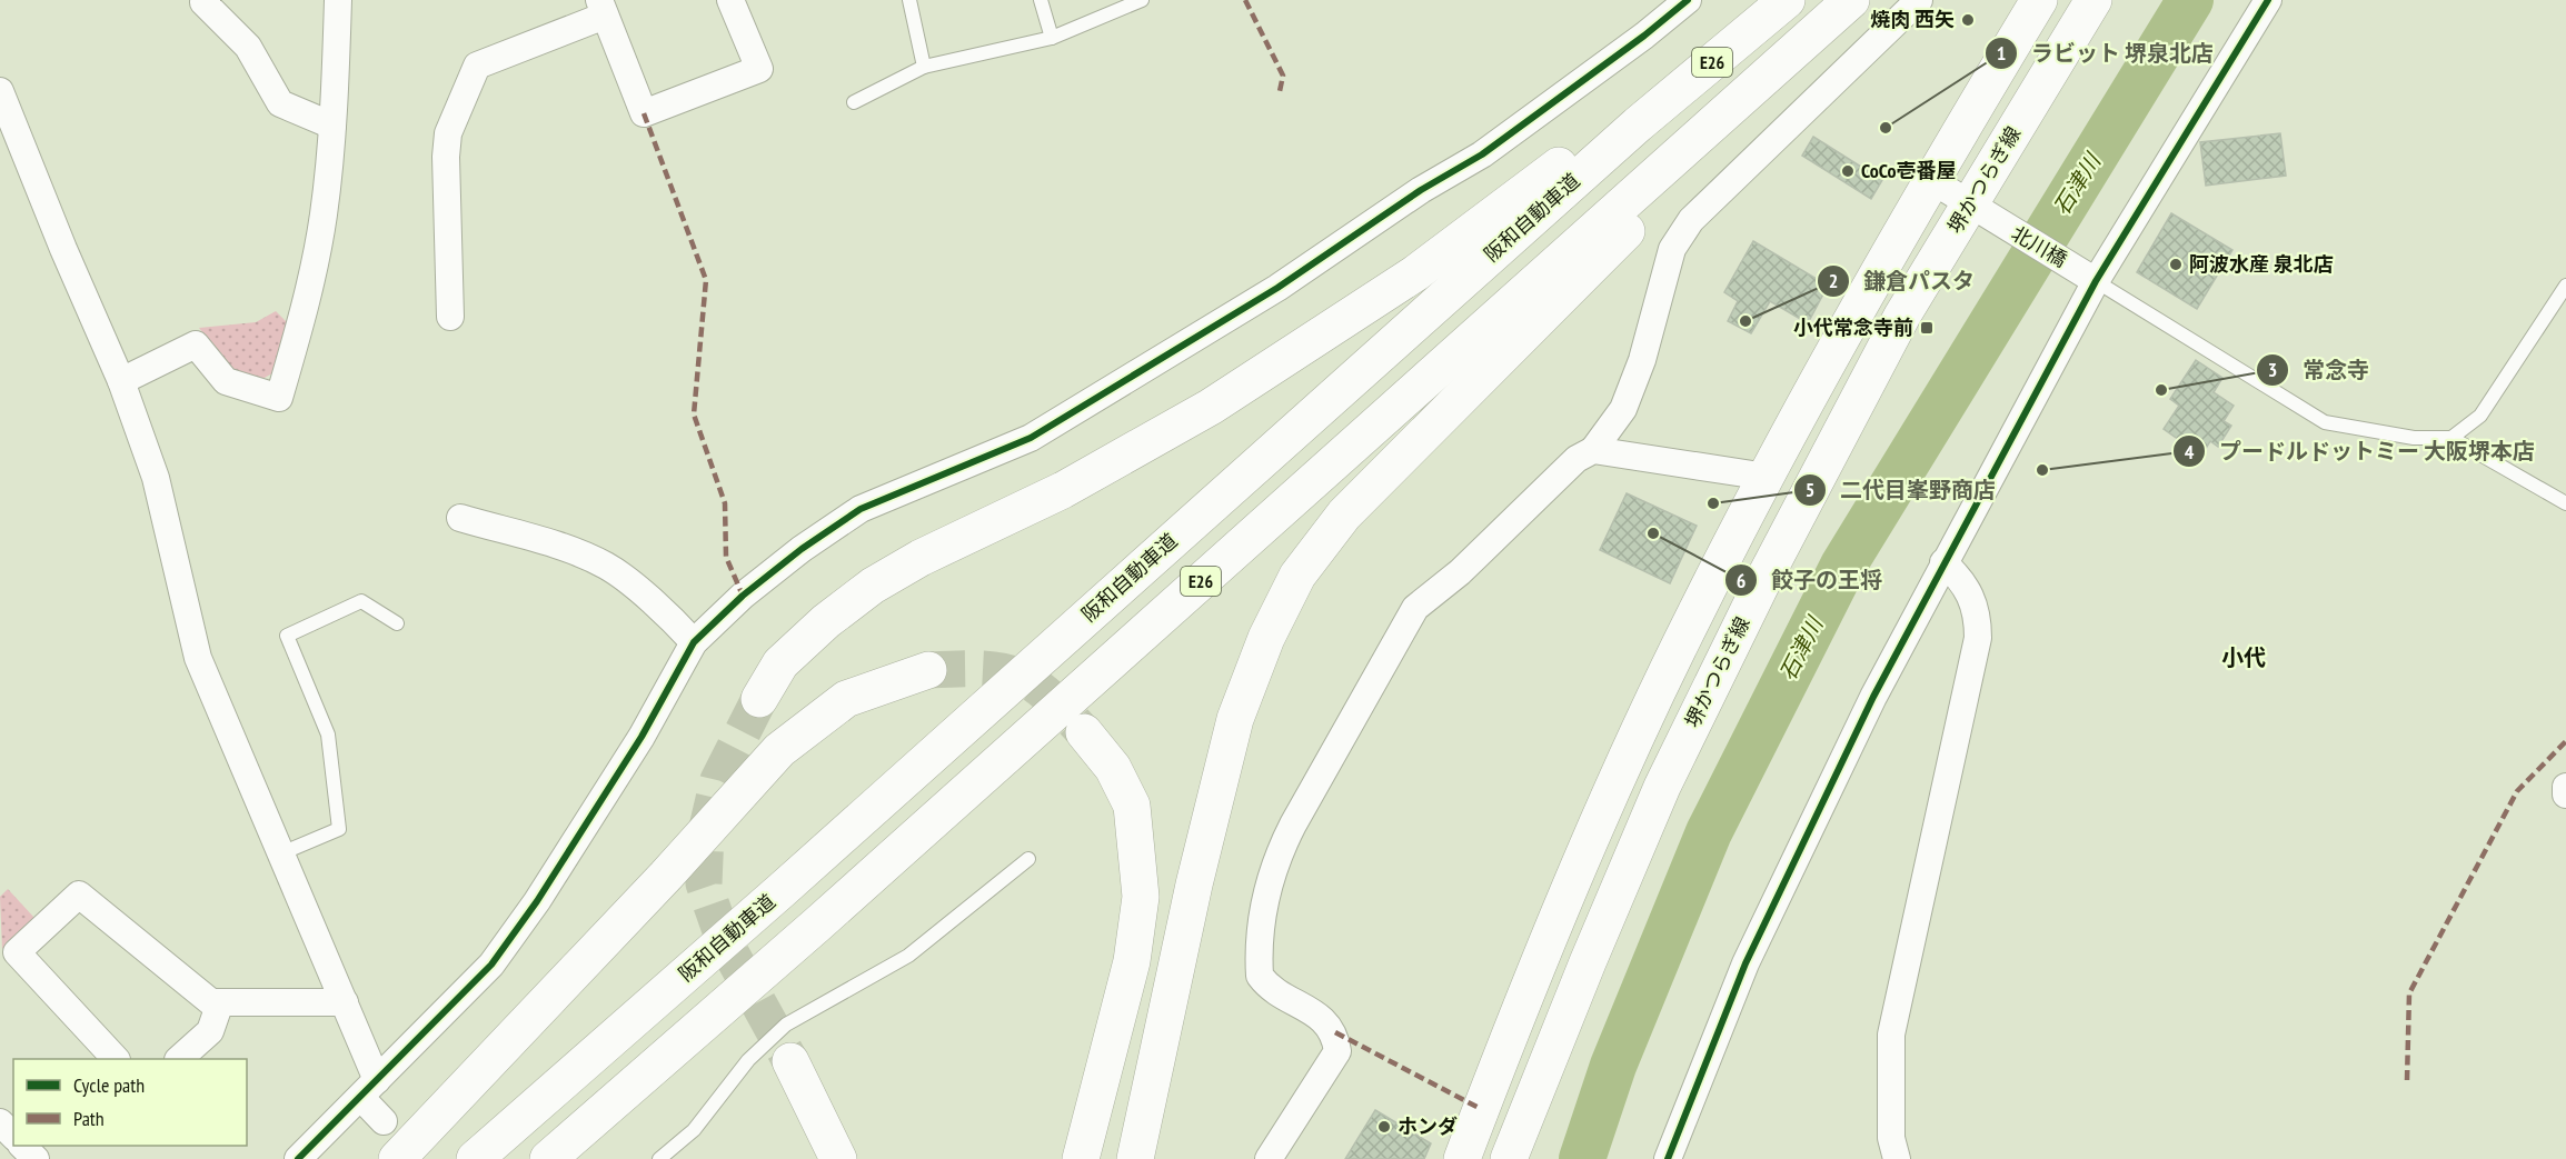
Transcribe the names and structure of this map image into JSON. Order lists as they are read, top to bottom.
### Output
{
  "streets": {
    "main road": ["E26", "堺かつらぎ線", "阪和自動車道"],
    "street": ["北川橋"]
  },
  "crossings": [
    ["堺かつらぎ線", "北川橋"]
  ],
  "districts": ["小代"],
  "water": ["石津川"],
  "places": {
    "other": [
      "焼肉 西矢",
      "ラビット 堺泉北店",
      "CoCo壱番屋",
      "阿波水産 泉北店",
      "鎌倉パスタ",
      "常念寺",
      "プードルドットミー 大阪堺本店",
      "二代目峯野商店",
      "餃子の王将",
      "ホンダ"
    ],
    "transit": ["小代常念寺前"]
  },
  "legend": ["Cycle path", "Path"]
}
